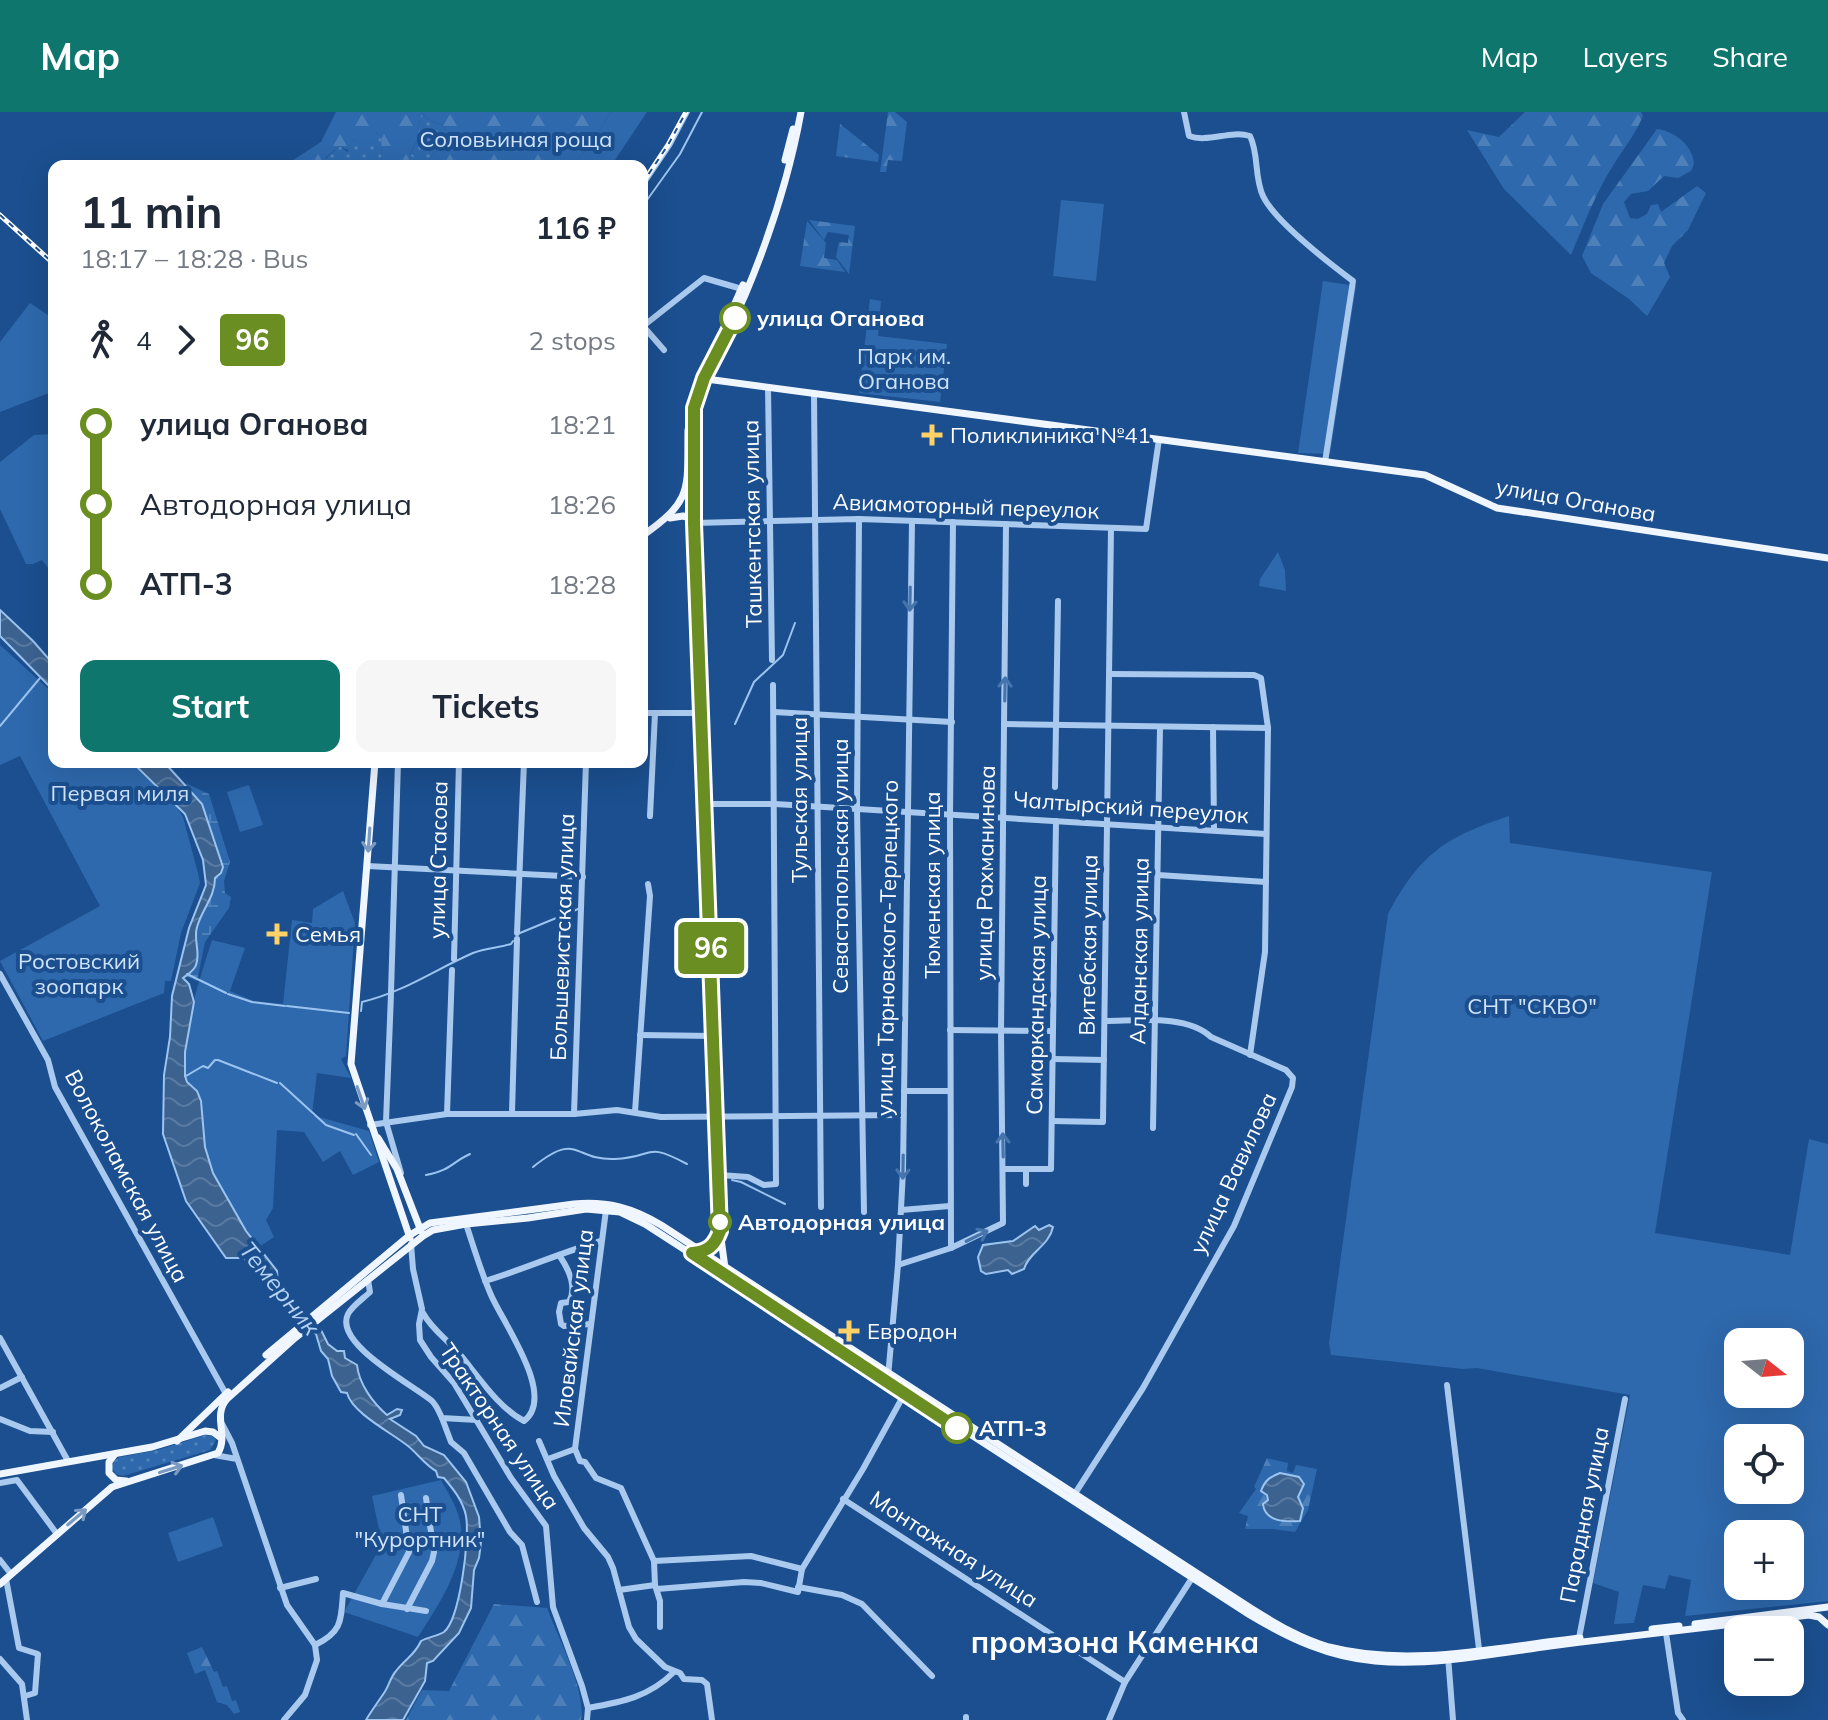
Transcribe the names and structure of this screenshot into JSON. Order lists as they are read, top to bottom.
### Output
{
  "streets": {
    "main road": ["улица Оганова"],
    "street": [
      "Авиамоторный переулок",
      "Ташкентская улица",
      "Тульская улица",
      "Чалтырский переулок",
      "улица Стасова",
      "Севастопольская улица",
      "улица Рахманинова",
      "Тюменская улица",
      "Большевистская улица",
      "Витебская улица",
      "улица Тарновского-Терлецкого",
      "Алданская улица",
      "Самаркандская улица",
      "улица Вавилова",
      "Волоколамская улица",
      "Иловайская улица",
      "Тракторная улица",
      "Парадная улица",
      "Монтажная улица"
    ]
  },
  "crossings": [
    ["улица Оганова", "Авиамоторный переулок"],
    ["улица Оганова", "Ташкентская улица"],
    ["улица Оганова", "Тульская улица"],
    ["Авиамоторный переулок", "Ташкентская улица"],
    ["Авиамоторный переулок", "Тульская улица"],
    ["Авиамоторный переулок", "Севастопольская улица"],
    ["Авиамоторный переулок", "улица Рахманинова"],
    ["Авиамоторный переулок", "Тюменская улица"],
    ["Авиамоторный переулок", "Витебская улица"],
    ["Авиамоторный переулок", "улица Тарновского-Терлецкого"],
    ["Тульская улица", "Чалтырский переулок"],
    ["Чалтырский переулок", "Севастопольская улица"],
    ["Чалтырский переулок", "улица Рахманинова"],
    ["Чалтырский переулок", "Тюменская улица"],
    ["Чалтырский переулок", "Витебская улица"],
    ["Чалтырский переулок", "улица Тарновского-Терлецкого"],
    ["Чалтырский переулок", "Алданская улица"],
    ["Чалтырский переулок", "Самаркандская улица"],
    ["улица Рахманинова", "Тюменская улица"],
    ["Витебская улица", "Самаркандская улица"],
    ["Витебская улица", "улица Вавилова"],
    ["Алданская улица", "улица Вавилова"]
  ],
  "districts": ["промзона Каменка"],
  "water": ["Темерник"],
  "parks": [
    "Соловьиная роща",
    "Парк им. Оганова",
    "Первая миля",
    "Ростовский зоопарк",
    "СНТ \"СКВО\"",
    "СНТ \"Курортник\""
  ],
  "places": {
    "other": ["улица Оганова", "Автодорная улица", "АТП-3"],
    "health": ["Поликлиника №41", "Семья", "Евродон"]
  },
  "lines": ["bus line 96"],
  "north": "right",
  "page": {
    "header": "Map",
    "nav": ["Map", "Layers", "Share"],
    "on_map": "96",
    "heading": ["11 min", "18:17 – 18:28 · Bus", "116 ₽"],
    "legs": ["4", "96", "2 stops"],
    "list": [
      {
        "name": "улица Оганова",
        "value": "18:21"
      },
      {
        "name": "Автодорная улица",
        "value": "18:26"
      },
      {
        "name": "АТП-3",
        "value": "18:28"
      }
    ],
    "buttons": ["Start", "Tickets"],
    "map_buttons": ["+", "−"]
  }
}
